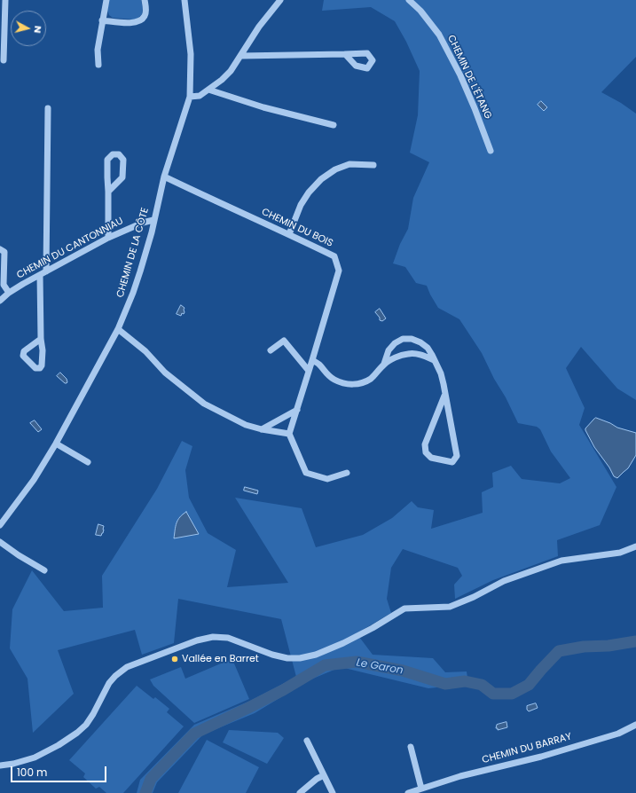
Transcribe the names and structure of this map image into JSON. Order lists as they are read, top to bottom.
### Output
{
  "streets": {
    "street": [
      "CHEMIN DE L'ÉTANG",
      "CHEMIN DU BOIS",
      "CHEMIN DU CANTONNIAU",
      "CHEMIN DE LA CÔTE",
      "CHEMIN DU BARRAY"
    ]
  },
  "crossings": [
    ["CHEMIN DU BOIS", "CHEMIN DE LA CÔTE"],
    ["CHEMIN DU CANTONNIAU", "CHEMIN DE LA CÔTE"]
  ],
  "water": ["Le Garon"],
  "places": ["Vallée en Barret"],
  "scale_bar": "100 m",
  "north": "right"
}
